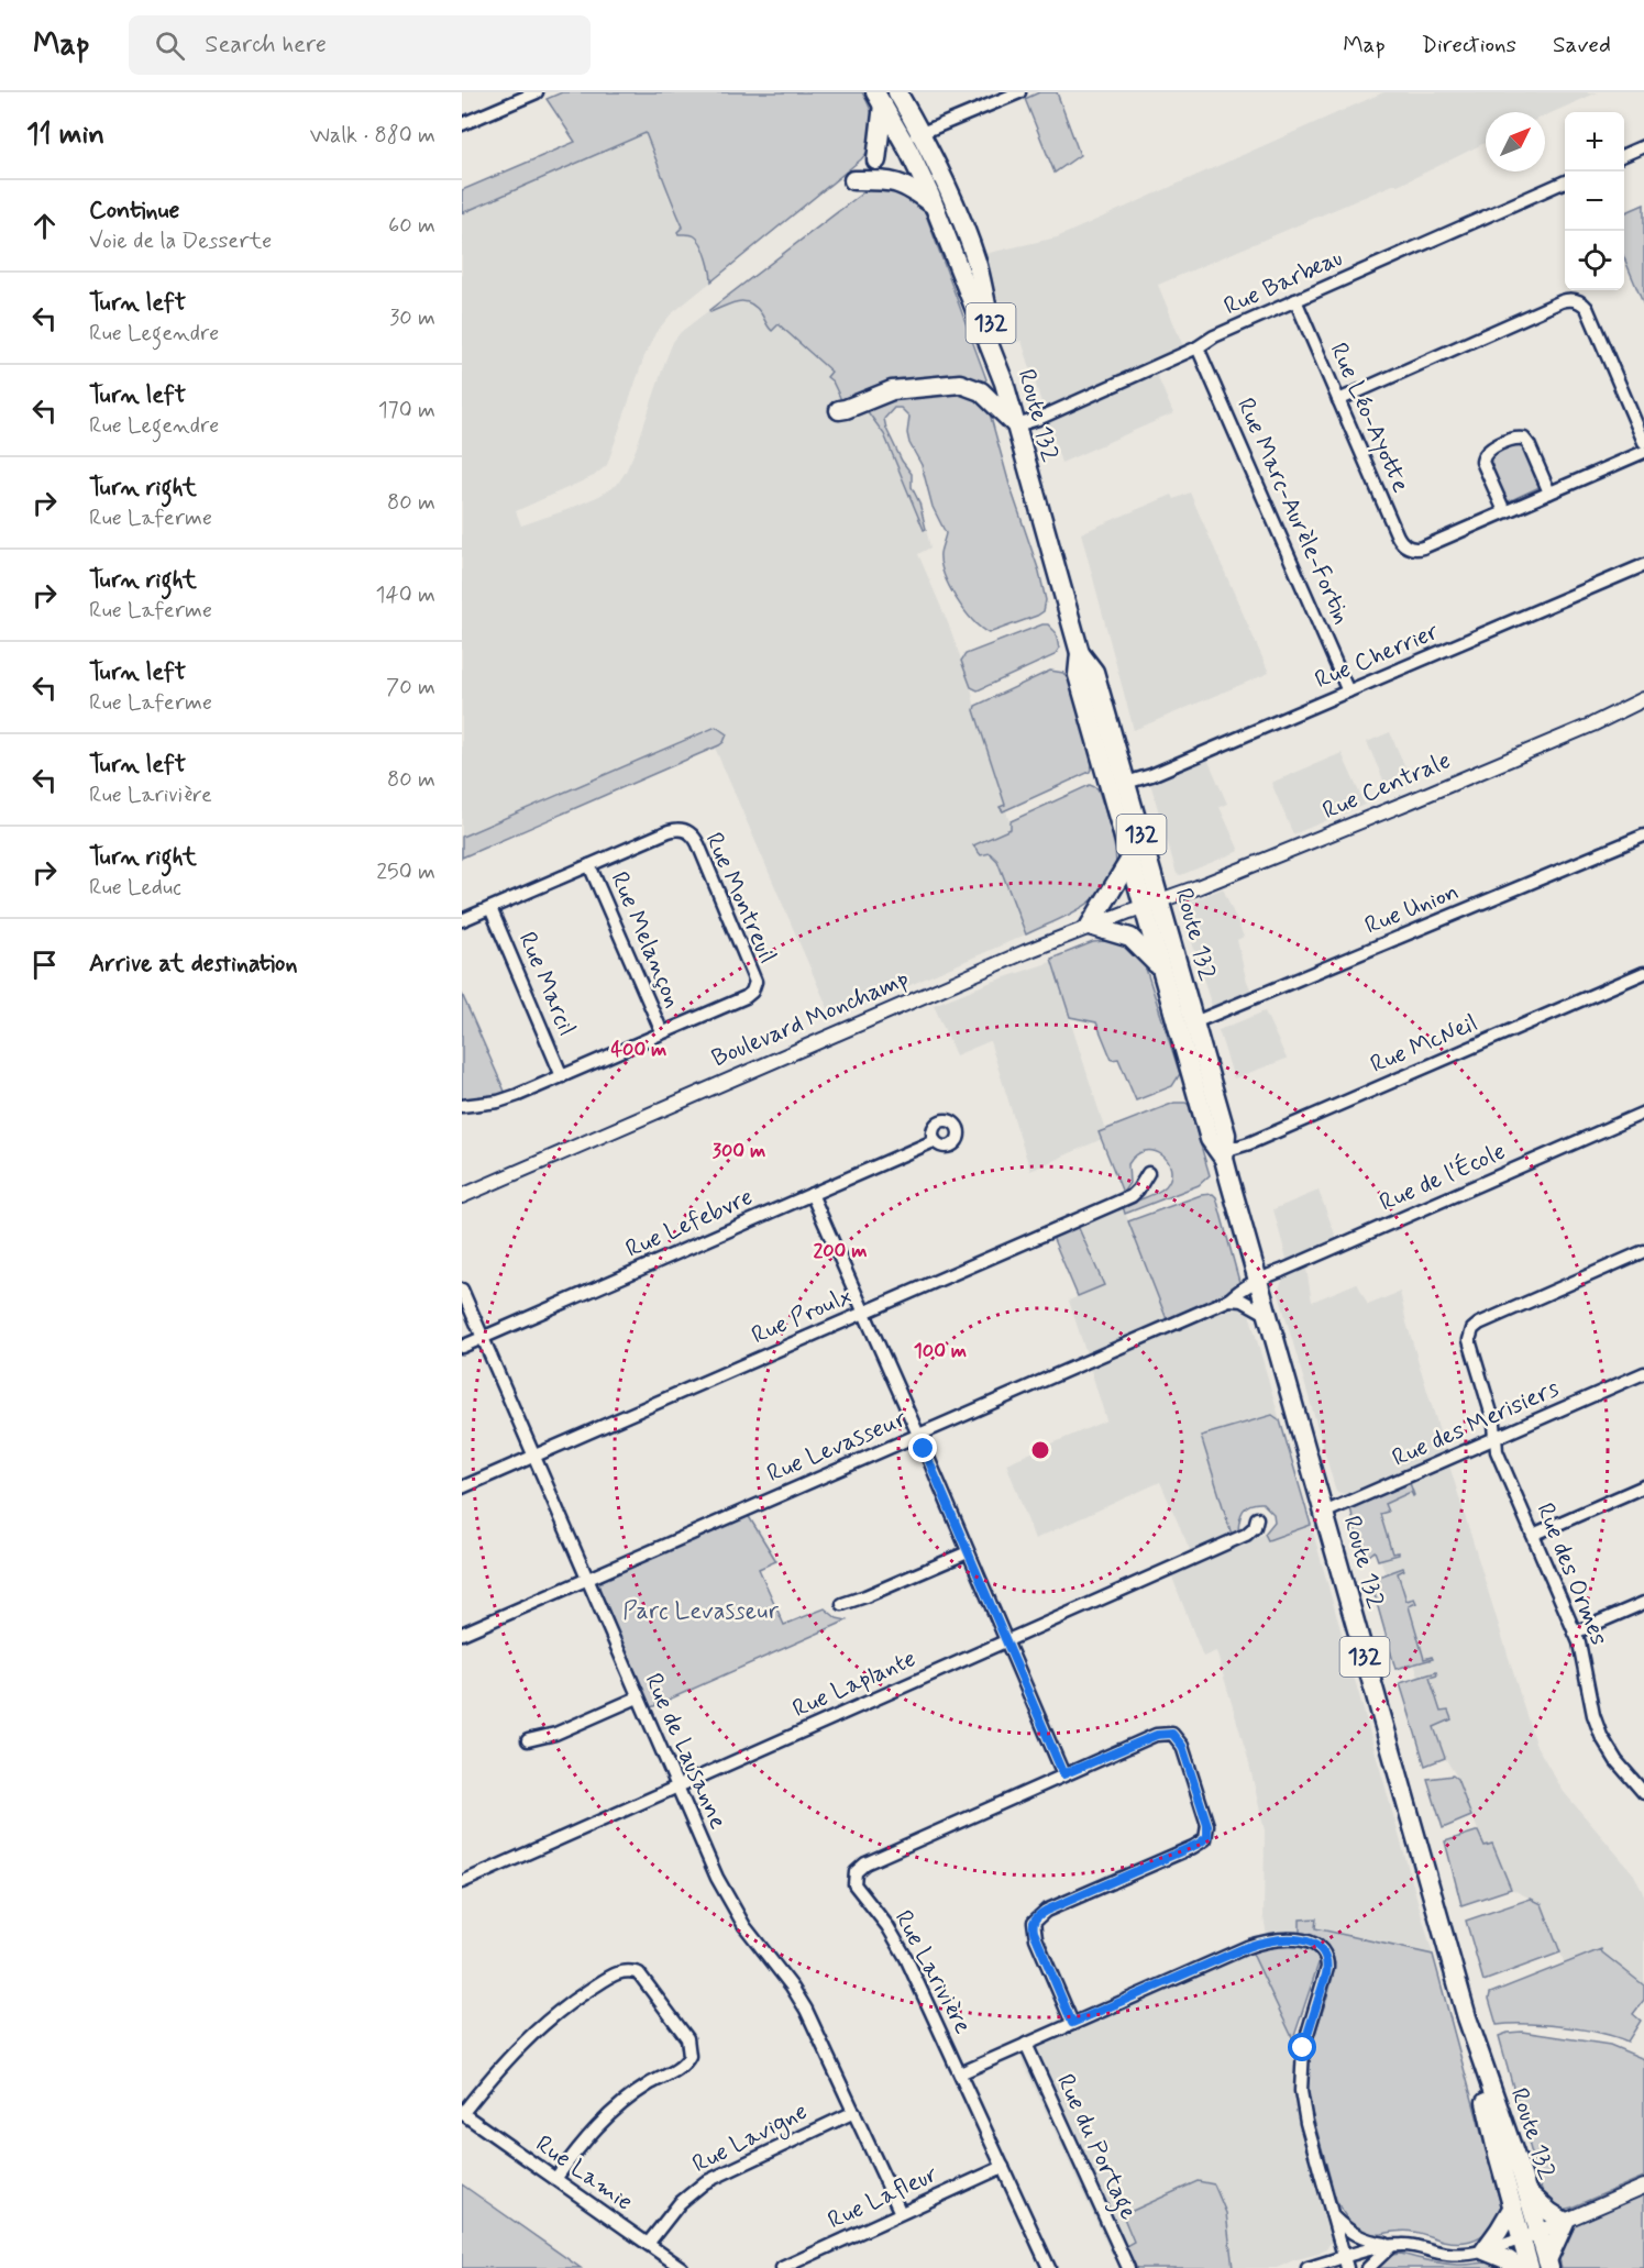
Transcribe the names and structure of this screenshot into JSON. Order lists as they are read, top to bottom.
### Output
{
  "streets": {
    "highway": ["132", "Route 132"],
    "street": [
      "Rue Barbeau",
      "Rue Léo-Ayotte",
      "Rue Marc-Aurèle-Fortin",
      "Rue Cherrier",
      "Rue Centrale",
      "Rue Montreuil",
      "Rue Union",
      "Rue Melançon",
      "Rue Marcil",
      "Boulevard Monchamp",
      "Rue McNeil",
      "Rue de l'École",
      "Rue Lefebvre",
      "Rue Proulx",
      "Rue des Merisiers",
      "Rue Levasseur",
      "Rue des Ormes",
      "Rue Laplante",
      "Rue de Lausanne",
      "Rue Larivière",
      "Rue Lavigne",
      "Rue du Portage",
      "Rue Lamie",
      "Rue Lafleur"
    ]
  },
  "crossings": [
    ["Rue Barbeau", "Route 132"],
    ["Rue Barbeau", "Rue Léo-Ayotte"],
    ["Rue Barbeau", "Rue Marc-Aurèle-Fortin"],
    ["Route 132", "Rue Cherrier"],
    ["Route 132", "Rue Centrale"],
    ["Route 132", "Rue Union"],
    ["Route 132", "Boulevard Monchamp"],
    ["Route 132", "Rue McNeil"],
    ["Route 132", "Rue de l'École"],
    ["Route 132", "Rue des Merisiers"],
    ["Route 132", "Rue Levasseur"],
    ["Rue Marc-Aurèle-Fortin", "Rue Cherrier"],
    ["Rue Centrale", "Boulevard Monchamp"],
    ["Rue Montreuil", "Rue Melançon"],
    ["Rue Montreuil", "Rue Marcil"],
    ["Rue de l'École", "Rue Levasseur"],
    ["Rue Lefebvre", "Rue de Lausanne"],
    ["Rue Proulx", "Rue de Lausanne"],
    ["Rue des Merisiers", "Rue des Ormes"],
    ["Rue Levasseur", "Rue de Lausanne"],
    ["Rue Laplante", "Rue de Lausanne"],
    ["Rue de Lausanne", "Rue Lavigne"],
    ["Rue de Lausanne", "Rue Lafleur"],
    ["Rue Larivière", "Rue Lafleur"],
    ["Rue Lavigne", "Rue Lamie"]
  ],
  "parks": ["Parc Levasseur"],
  "north": "top right",
  "page": {
    "header": "Map",
    "search": "Search here",
    "nav": ["Map", "Directions", "Saved"],
    "heading": ["11 min", "Walk · 880 m"],
    "map_buttons": ["+", "−"],
    "list": [
      ["Continue", "Voie de la Desserte", "60 m"],
      ["Turn left", "Rue Legendre", "30 m"],
      ["Turn left", "Rue Legendre", "170 m"],
      ["Turn right", "Rue Laferme", "80 m"],
      ["Turn right", "Rue Laferme", "140 m"],
      ["Turn left", "Rue Laferme", "70 m"],
      ["Turn left", "Rue Larivière", "80 m"],
      ["Turn right", "Rue Leduc", "250 m"],
      "Arrive at destination"
    ]
  },
  "rings": [
    "400 m",
    "300 m",
    "200 m",
    "100 m"
  ]
}
